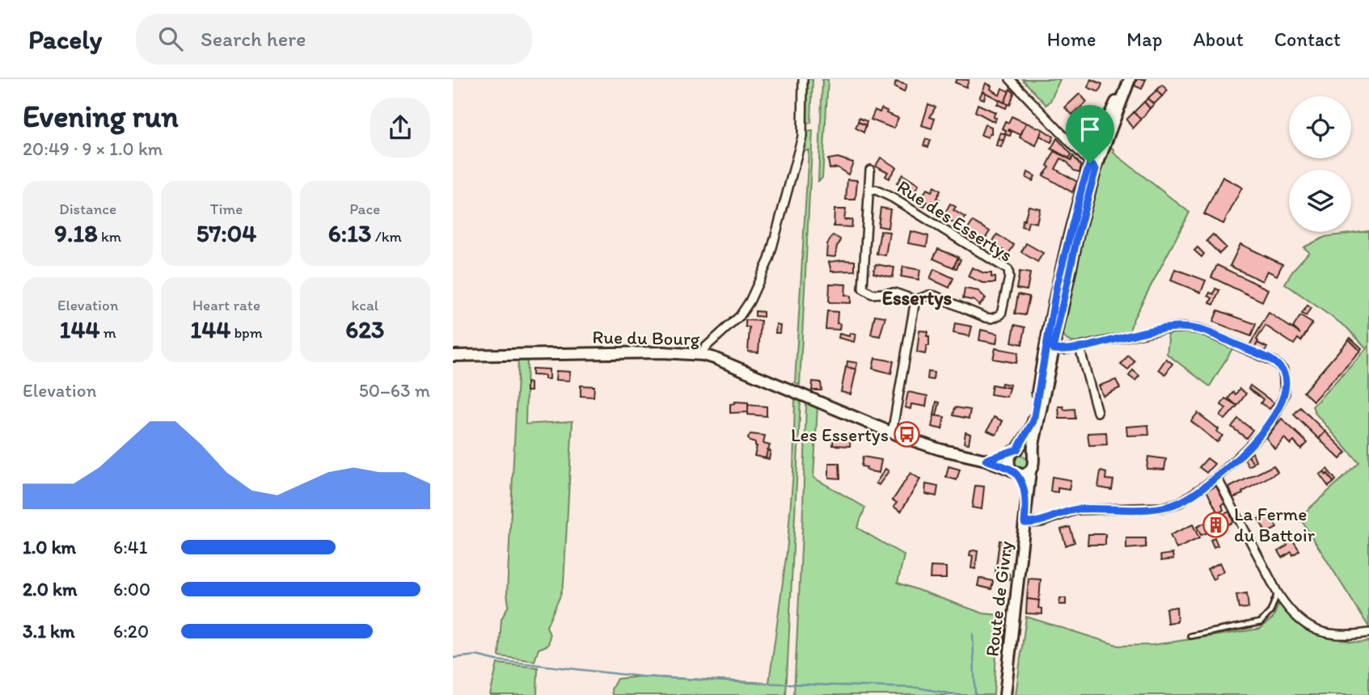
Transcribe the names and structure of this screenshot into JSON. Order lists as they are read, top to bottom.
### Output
{
  "streets": {
    "main road": ["Rue du Bourg", "Route de Givry"],
    "street": ["Rue des Essertys"]
  },
  "crossings": [
    ["Rue du Bourg", "Route de Givry"]
  ],
  "districts": ["Essertys"],
  "places": {
    "bus stop": ["Les Essertys"],
    "building": ["La Ferme du Battoir"]
  },
  "page": {
    "header": "Pacely",
    "search": "Search here",
    "nav": [
      "Home",
      "Map",
      "About",
      "Contact"
    ],
    "heading": ["Evening run", "20:49 · 9 × 1.0 km"],
    "stats": [
      ["Distance", "9.18 km"],
      ["Time", "57:04"],
      ["Pace", "6:13 /km"],
      ["Elevation", "144 m"],
      ["Heart rate", "144 bpm"],
      ["kcal", "623"]
    ],
    "chart": ["Elevation", "50–63 m"],
    "list": [
      {
        "name": "1.0 km",
        "note": "6:41"
      },
      {
        "name": "2.0 km",
        "note": "6:00"
      },
      {
        "name": "3.1 km",
        "note": "6:20"
      }
    ]
  }
}
